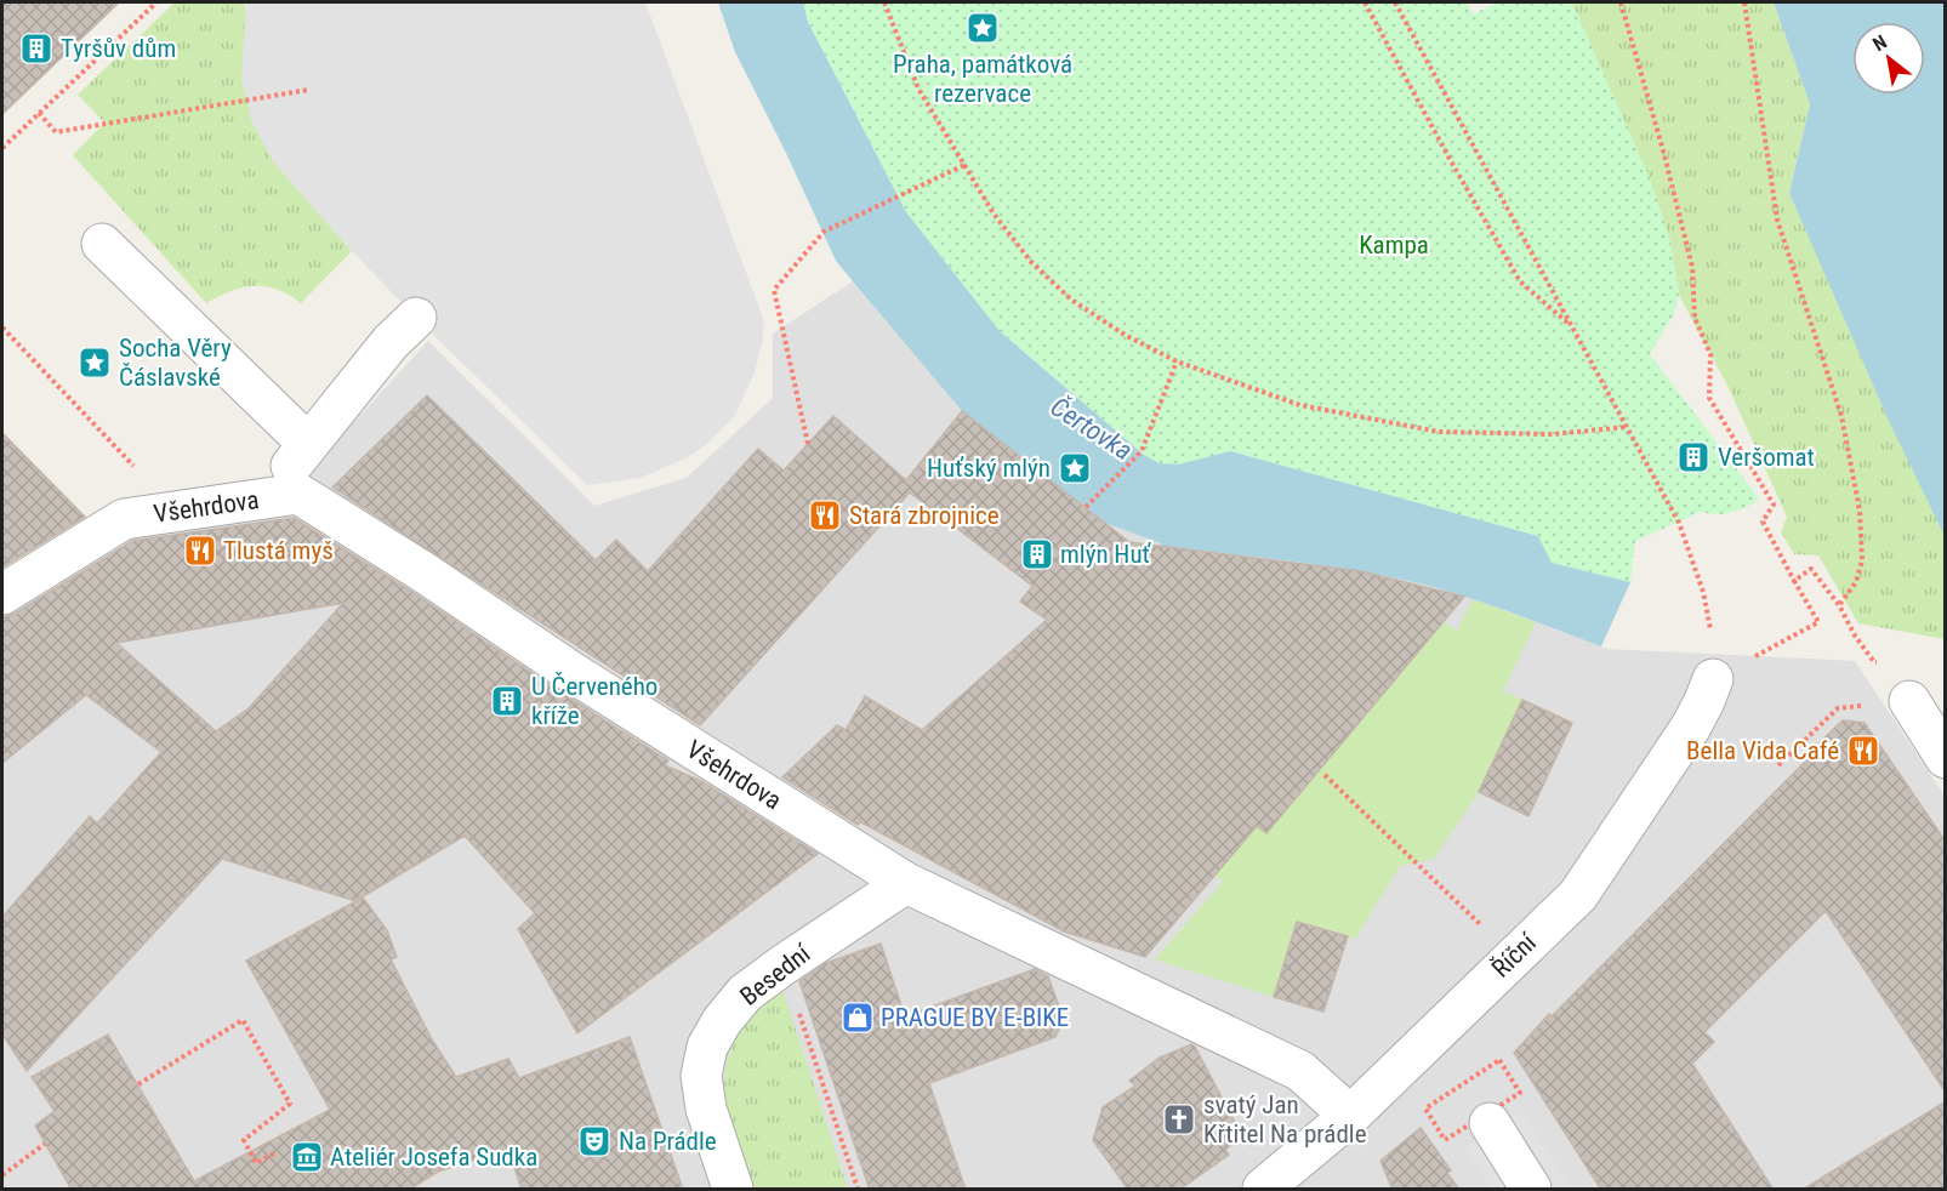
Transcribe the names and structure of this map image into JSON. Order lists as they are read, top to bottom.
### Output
{
  "streets": {
    "street": ["Všehrdova", "Říční", "Besední"]
  },
  "crossings": [
    ["Všehrdova", "Říční"],
    ["Všehrdova", "Besední"]
  ],
  "water": ["Čertovka"],
  "parks": ["Kampa"],
  "places": {
    "place": ["Praha, památková rezervace", "Socha Věry Čáslavské", "Huťský mlýn"],
    "building": [
      "Tyršův dům",
      "Veršomat",
      "mlýn Huť",
      "U Červeného kříže"
    ],
    "restaurant": ["Stará zbrojnice", "Tlustá myš", "Bella Vida Café"],
    "shop": ["PRAGUE BY E-BIKE"],
    "church": ["svatý Jan Křtitel Na prádle"],
    "theatre": ["Na Prádle"],
    "museum": ["Ateliér Josefa Sudka"]
  },
  "north": "top left"
}
